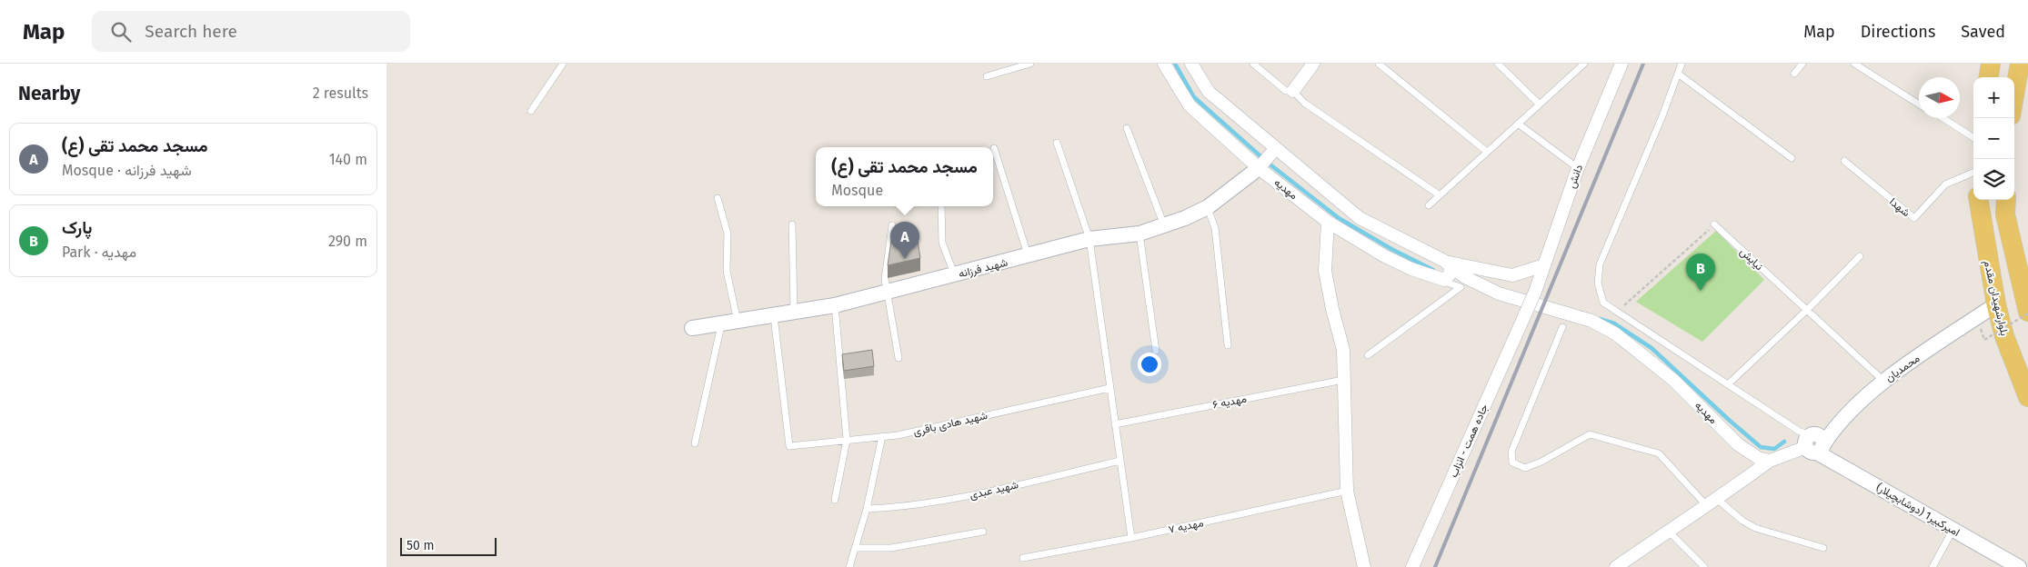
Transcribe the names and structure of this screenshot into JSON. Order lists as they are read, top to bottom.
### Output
{
  "streets": {
    "main road": ["بلوارشهیدان مقدم"],
    "street": [
      "دانش",
      "مهدیه",
      "شهید فرزانه",
      "محمدیان",
      "جاده همت - انزاب",
      "امیرکبیر1 (دوشابچیلار)"
    ],
    "lane": [
      "شهدا",
      "نیایش",
      "مهدیه ۶",
      "شهید هادی باقری",
      "شهید عبدی",
      "مهدیه ۷"
    ]
  },
  "crossings": [
    ["دانش", "جاده همت - انزاب"],
    ["مهدیه", "شهید فرزانه"],
    ["نیایش", "محمدیان"],
    ["شهید فرزانه", "شهید هادی باقری"],
    ["بلوارشهیدان مقدم", "محمدیان"],
    ["محمدیان", "امیرکبیر1 (دوشابچیلار)"]
  ],
  "scale_bar": "50 m",
  "north": "right",
  "page": {
    "header": "Map",
    "search": "Search here",
    "nav": ["Map", "Directions", "Saved"],
    "heading": ["Nearby", "2 results"],
    "map_buttons": ["+", "−"],
    "list": [
      {
        "mark": "A",
        "name": "مسجد محمد تقی (ع)",
        "note": "Mosque · شهید فرزانه",
        "value": "140 m"
      },
      {
        "mark": "B",
        "name": "پارک",
        "note": "Park · مهدیه",
        "value": "290 m"
      }
    ],
    "popup": ["مسجد محمد تقی (ع)", "Mosque"],
    "pins": ["A", "B"],
    "scale": "50 m"
  }
}
